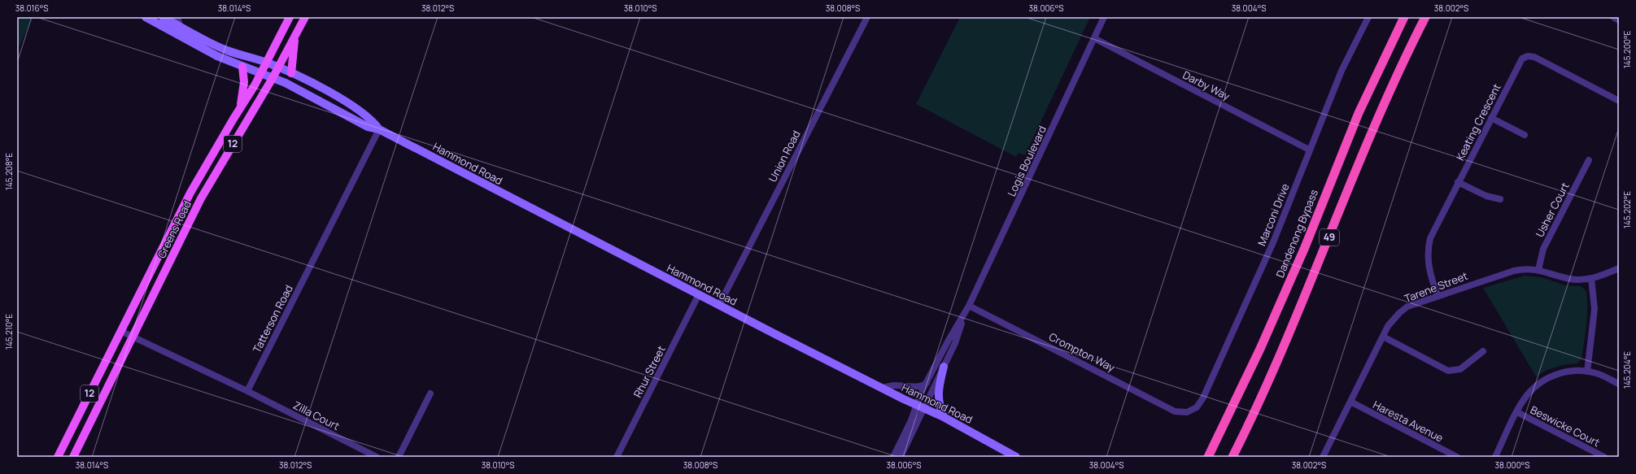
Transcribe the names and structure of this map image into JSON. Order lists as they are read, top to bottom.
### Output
{
  "streets": {
    "highway": ["Dandenong Bypass", "49"],
    "main road": ["12", "Hammond Road", "Greens Road"],
    "street": [
      "Darby Way",
      "Keating Crescent",
      "Union Road",
      "Logis Boulevard",
      "Usher Court",
      "Marconi Drive",
      "Tarene Street",
      "Tatterson Road",
      "Crompton Way",
      "Rhur Street",
      "Zilla Court",
      "Haresta Avenue",
      "Beswicke Court"
    ]
  },
  "crossings": [
    ["Darby Way", "Logis Boulevard"],
    ["Darby Way", "Marconi Drive"],
    ["Keating Crescent", "Tarene Street"],
    ["Union Road", "Hammond Road"],
    ["Logis Boulevard", "Hammond Road"],
    ["Logis Boulevard", "Crompton Way"],
    ["Hammond Road", "Greens Road"],
    ["Hammond Road", "Tatterson Road"],
    ["Hammond Road", "Rhur Street"],
    ["Usher Court", "Tarene Street"],
    ["Marconi Drive", "Crompton Way"],
    ["Tarene Street", "Haresta Avenue"],
    ["Tatterson Road", "Zilla Court"]
  ],
  "coordinates": [
    "38.016°S",
    "38.014°S",
    "38.012°S",
    "38.010°S",
    "38.008°S",
    "38.006°S",
    "38.004°S",
    "38.002°S",
    "145.200°E",
    "145.208°E",
    "145.202°E",
    "145.210°E",
    "145.204°E",
    "38.000°S"
  ]
}
